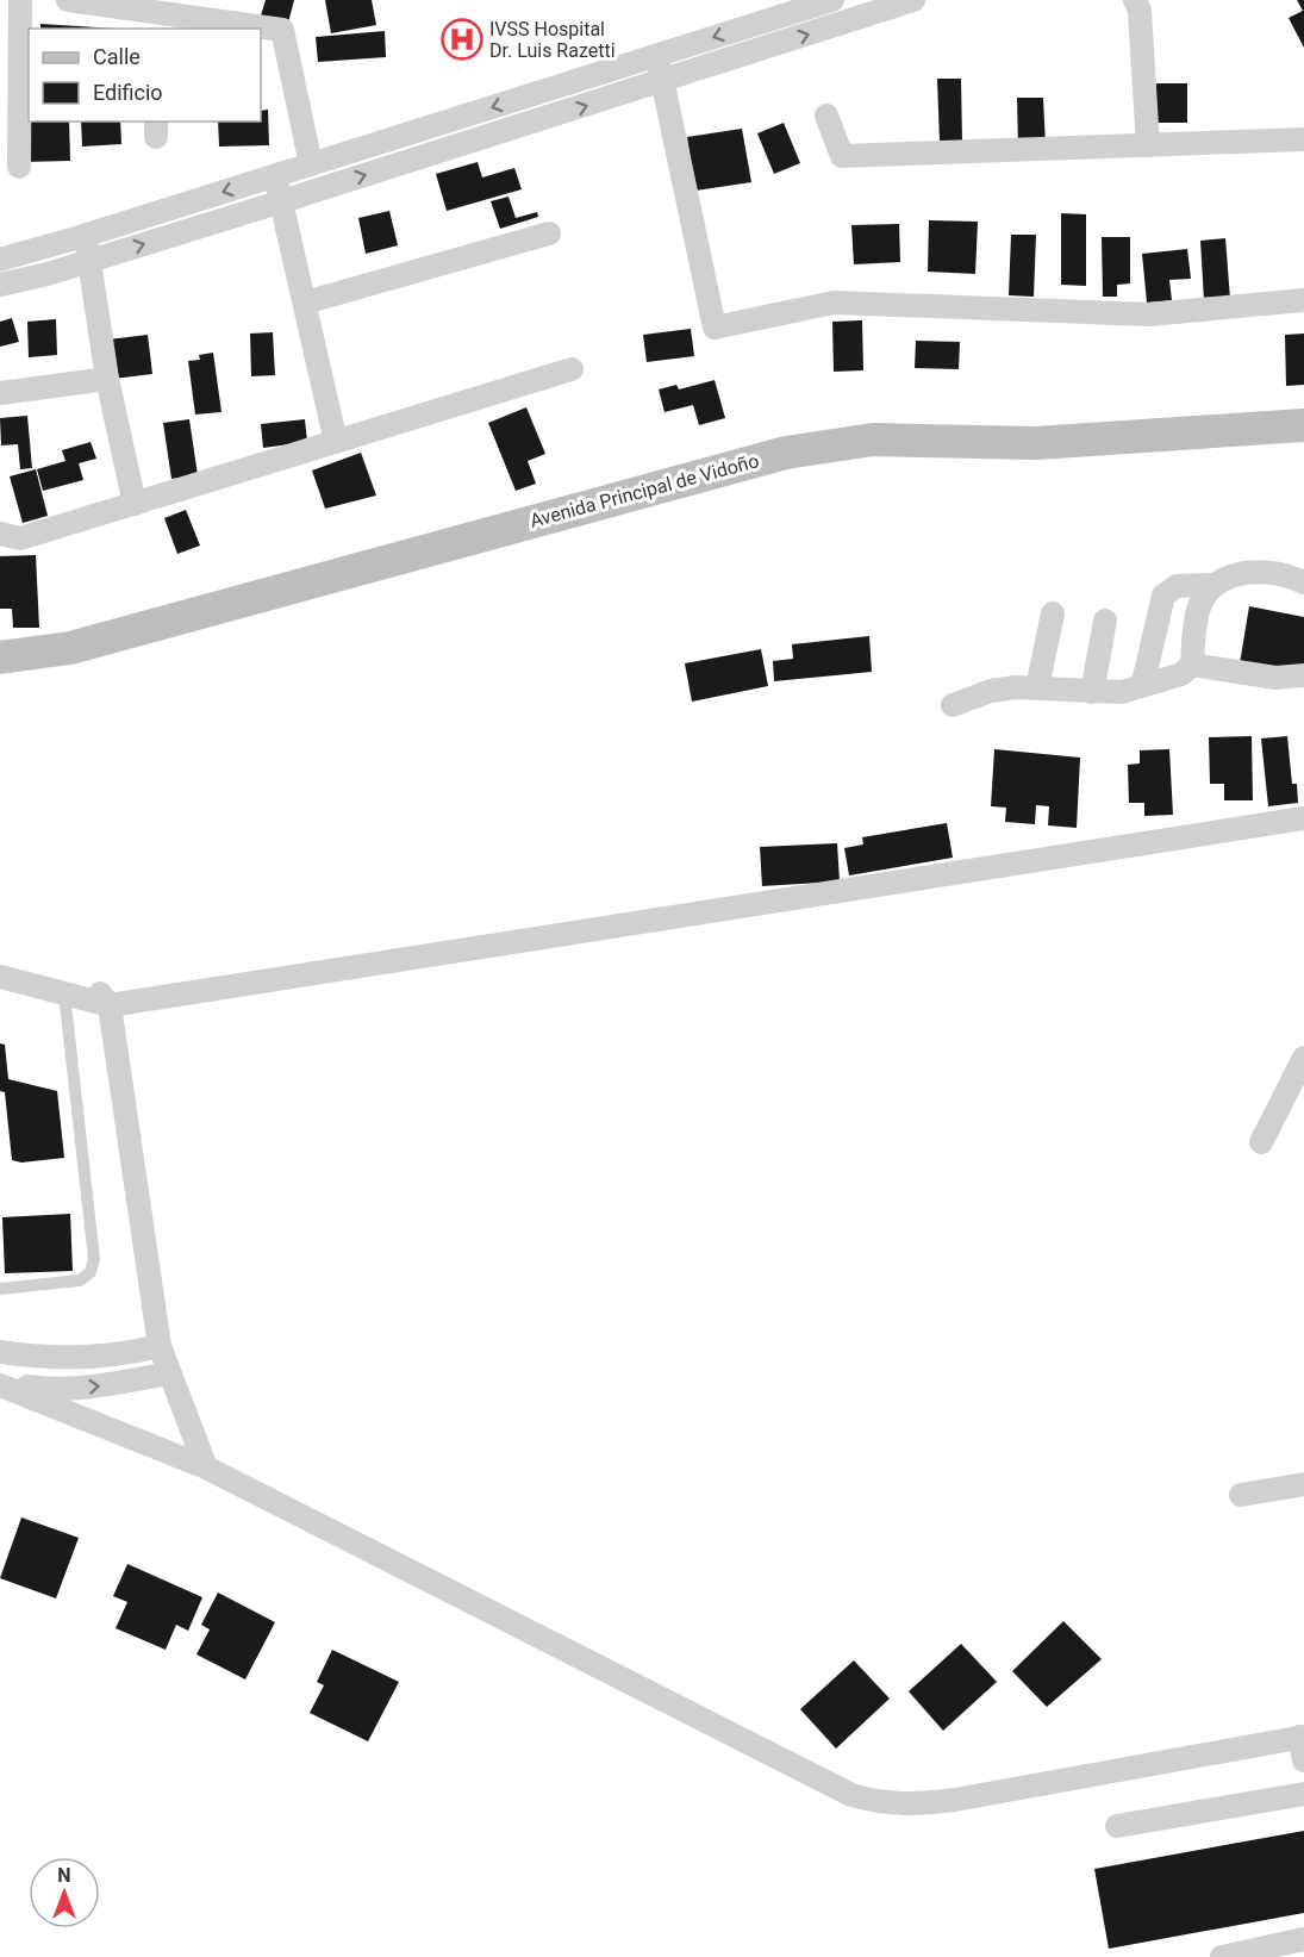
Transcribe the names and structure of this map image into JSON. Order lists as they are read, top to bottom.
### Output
{
  "streets": {
    "main road": ["Avenida Principal de Vidoño"]
  },
  "places": {
    "hospital": ["IVSS Hospital Dr. Luis Razetti"]
  },
  "legend": ["Calle", "Edificio"],
  "north": "top"
}
